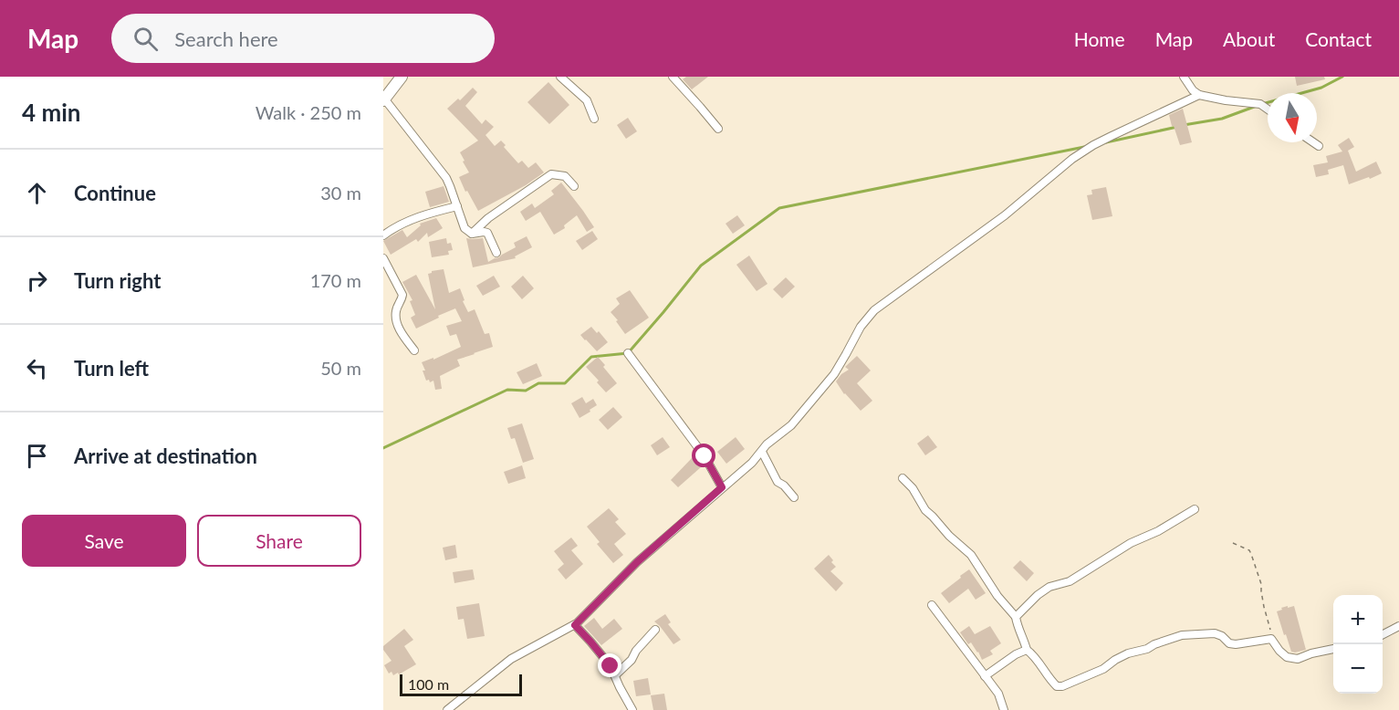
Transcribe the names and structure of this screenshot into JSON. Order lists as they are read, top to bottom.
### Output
{
  "scale_bar": "100 m",
  "north": "bottom",
  "page": {
    "header": "Map",
    "search": "Search here",
    "nav": [
      "Home",
      "Map",
      "About",
      "Contact"
    ],
    "heading": ["4 min", "Walk · 250 m"],
    "list": [
      ["Continue", "30 m"],
      ["Turn right", "170 m"],
      ["Turn left", "50 m"],
      "Arrive at destination"
    ],
    "buttons": ["Save", "Share"],
    "map_buttons": ["+", "−"],
    "scale": "100 m"
  }
}
